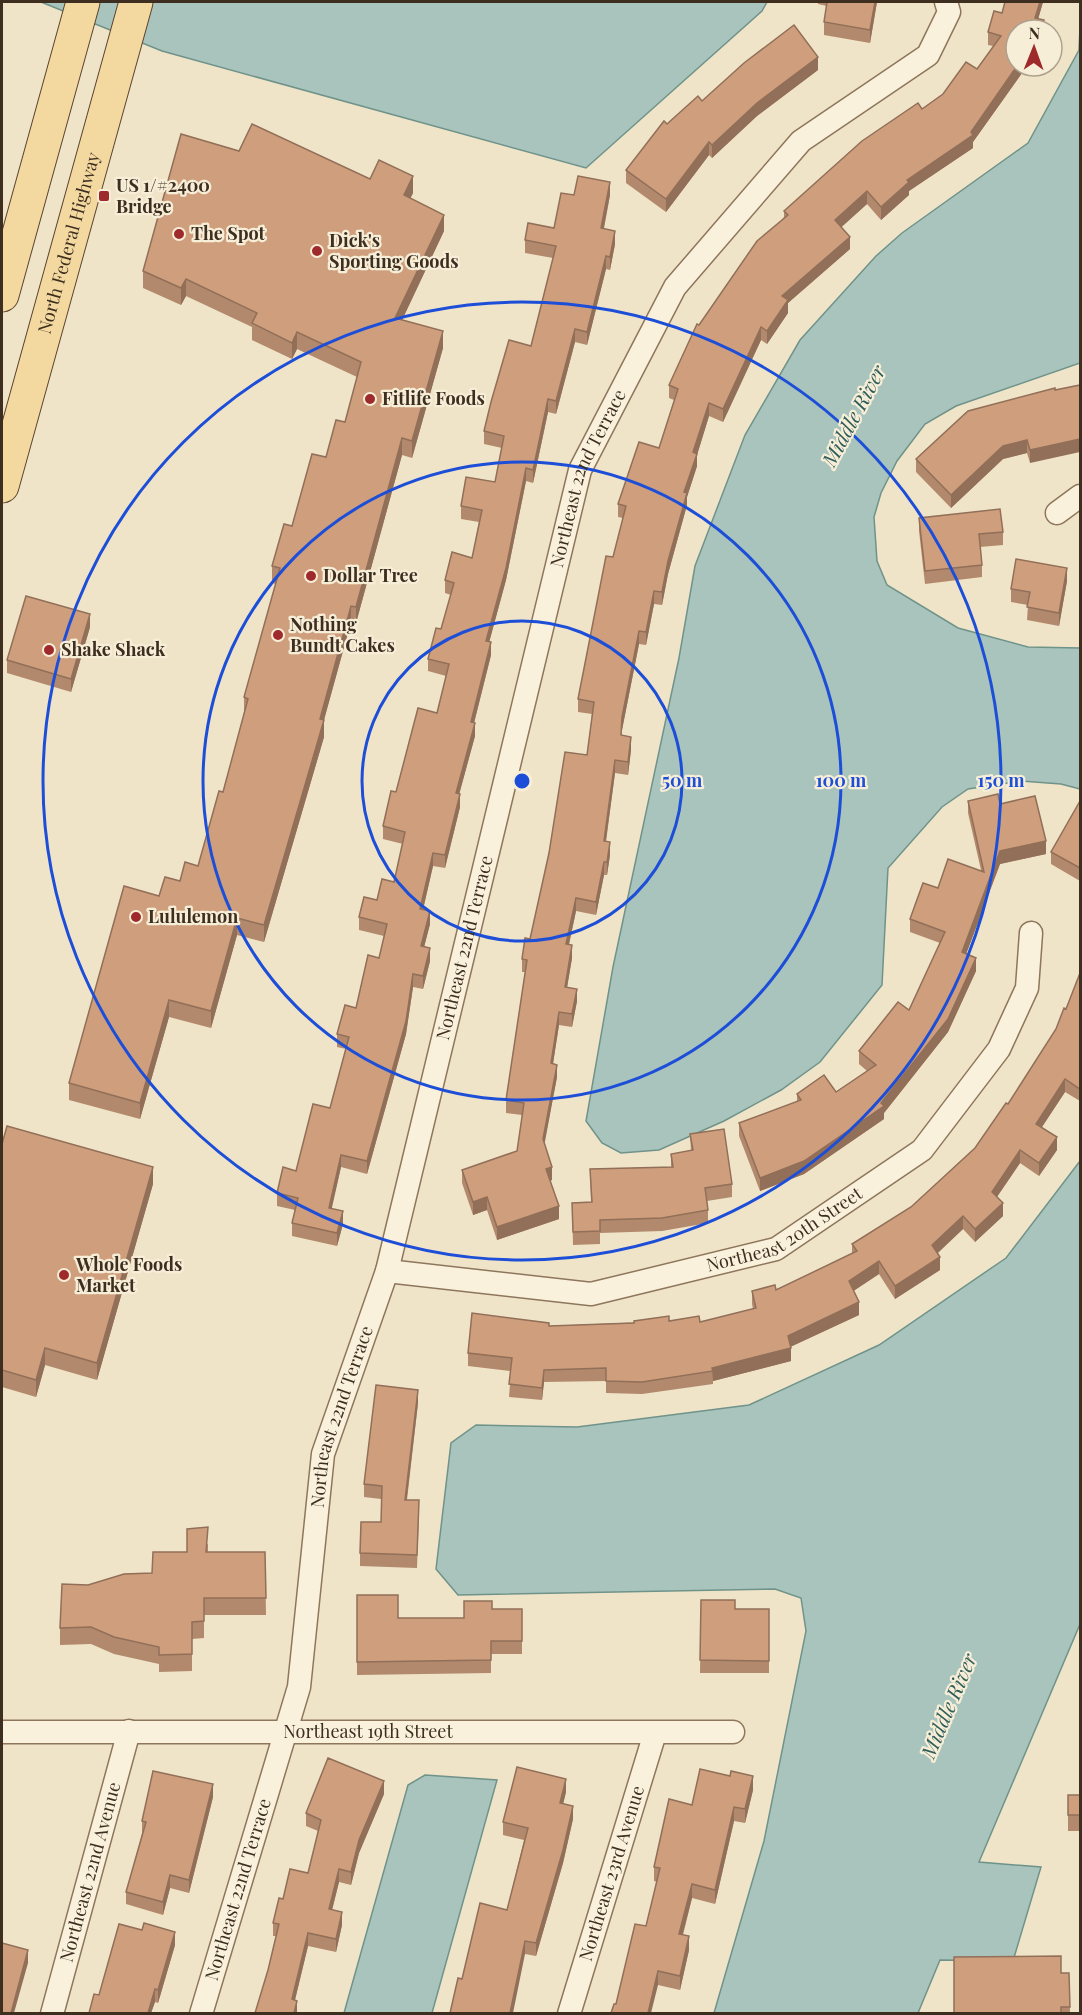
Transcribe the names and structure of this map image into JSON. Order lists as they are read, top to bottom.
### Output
{
  "streets": {
    "main road": ["North Federal Highway"],
    "street": [
      "Northeast 22nd Terrace",
      "Northeast 20th Street",
      "Northeast 19th Street",
      "Northeast 22nd Avenue",
      "Northeast 23rd Avenue"
    ]
  },
  "crossings": [
    ["Northeast 22nd Terrace", "Northeast 20th Street"],
    ["Northeast 22nd Terrace", "Northeast 19th Street"],
    ["Northeast 19th Street", "Northeast 22nd Avenue"],
    ["Northeast 19th Street", "Northeast 23rd Avenue"]
  ],
  "water": ["Middle River"],
  "places": {
    "transit": ["US 1/#2400 Bridge"],
    "other": [
      "The Spot",
      "Dick's Sporting Goods",
      "Fitlife Foods",
      "Dollar Tree",
      "Nothing Bundt Cakes",
      "Shake Shack",
      "Lululemon",
      "Whole Foods Market"
    ]
  },
  "north": "top",
  "rings": ["50 m", "100 m", "150 m"]
}
